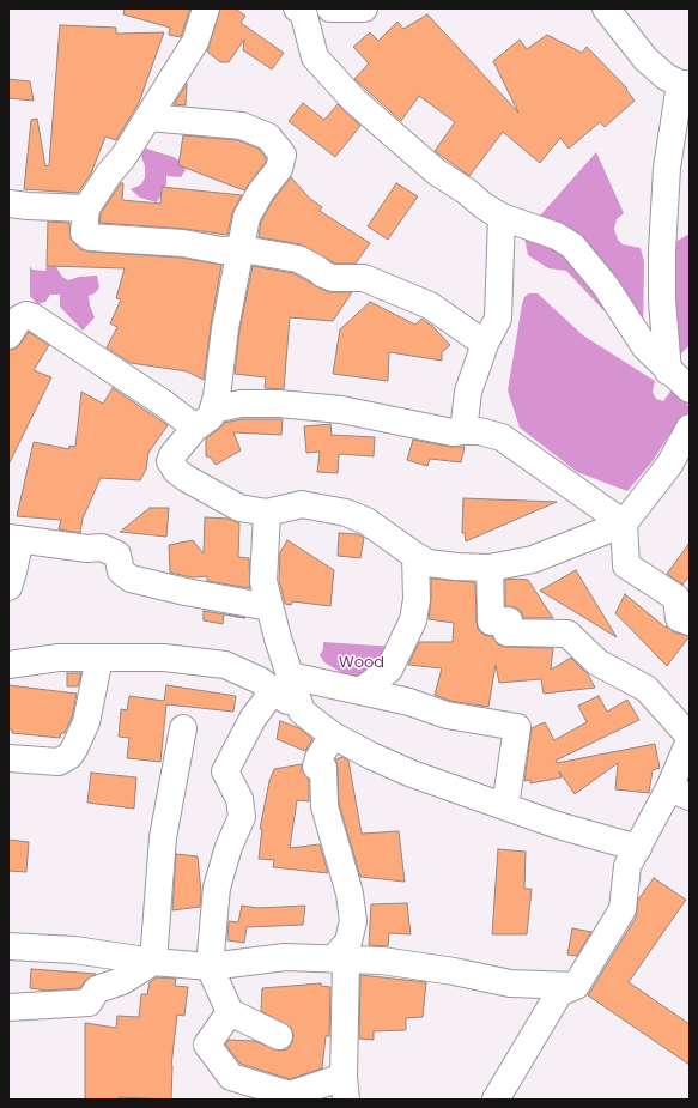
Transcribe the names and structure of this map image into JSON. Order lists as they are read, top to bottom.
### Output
{
  "parks": ["Wood"]
}
